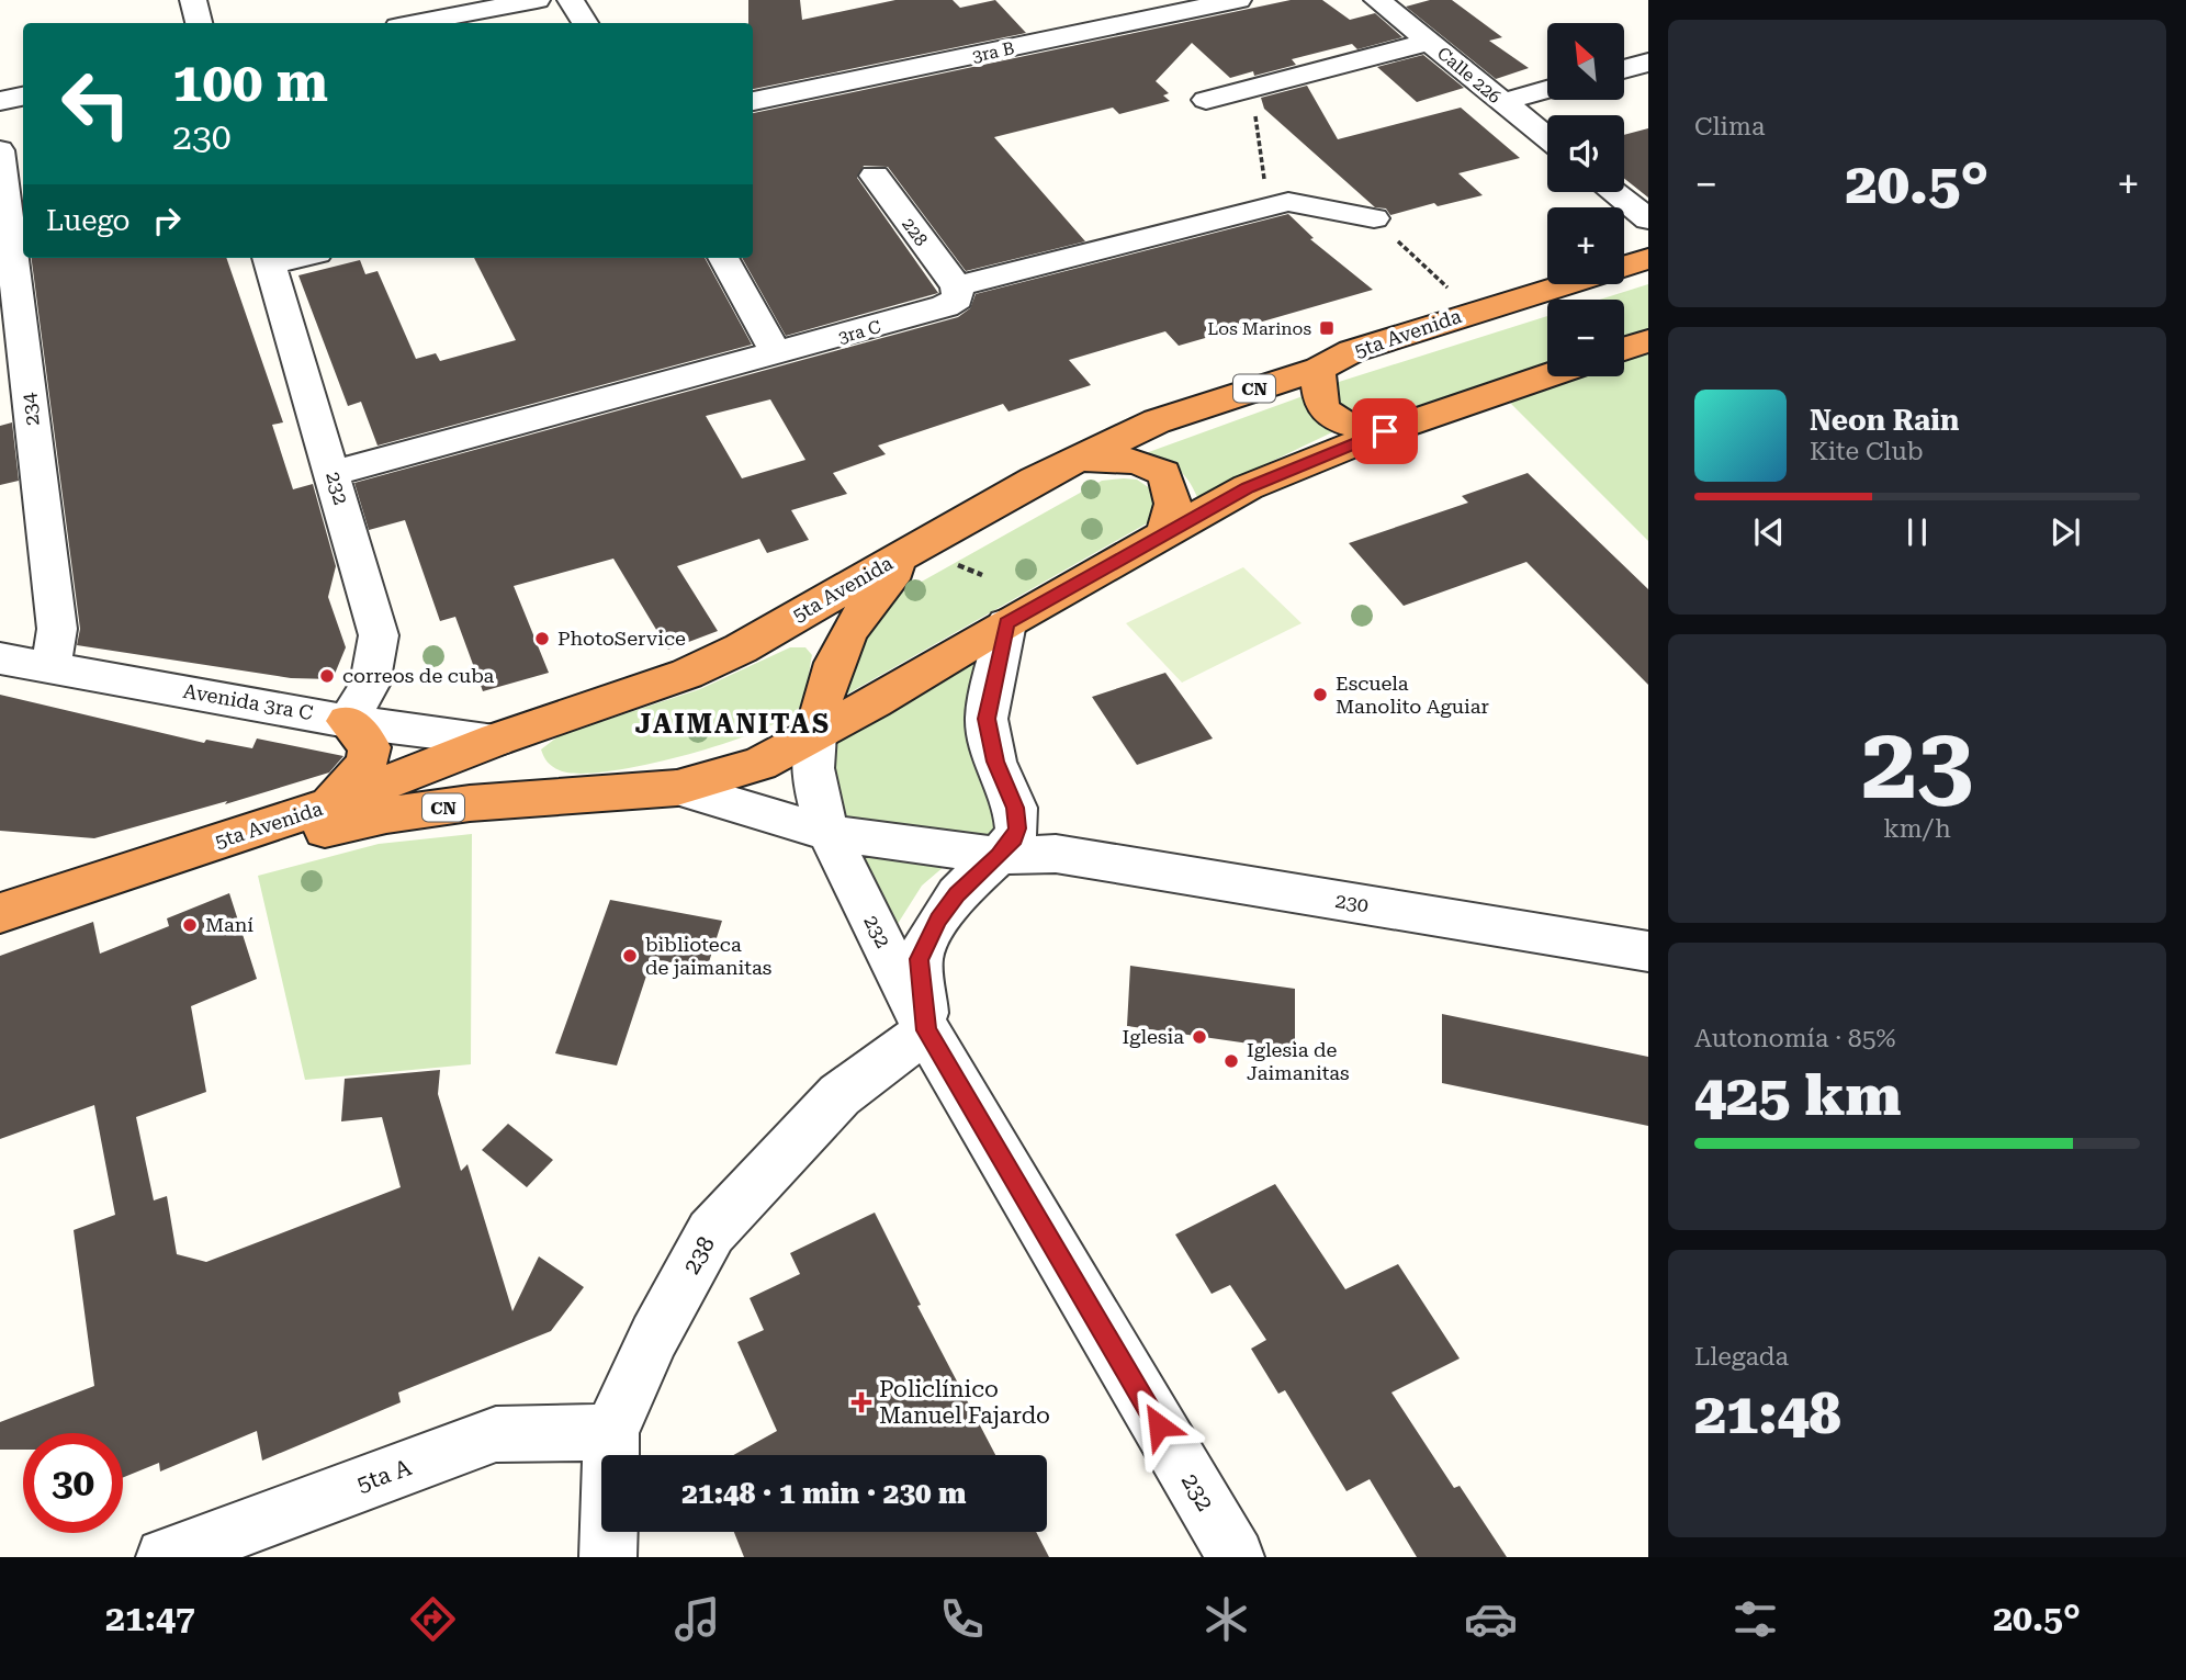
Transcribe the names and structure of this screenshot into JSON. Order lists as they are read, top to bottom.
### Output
{
  "streets": {
    "highway": ["5ta Avenida", "CN"],
    "street": [
      "3ra B",
      "Calle 226",
      "228",
      "3ra C",
      "234",
      "232",
      "Avenida 3ra C",
      "230",
      "238",
      "5ta A"
    ]
  },
  "crossings": [
    ["228", "3ra C"],
    ["3ra C", "232"],
    ["5ta Avenida", "232"],
    ["5ta Avenida", "Avenida 3ra C"],
    ["234", "Avenida 3ra C"],
    ["232", "Avenida 3ra C"],
    ["232", "230"],
    ["232", "238"],
    ["238", "5ta A"]
  ],
  "districts": ["JAIMANITAS"],
  "places": {
    "transit": ["Los Marinos"],
    "other": [
      "PhotoService",
      "correos de cuba",
      "Escuela Manolito Aguiar",
      "Maní",
      "biblioteca de jaimanitas",
      "Iglesia",
      "Iglesia de Jaimanitas"
    ],
    "health": ["Policlínico Manuel Fajardo"]
  },
  "north": "top left",
  "page": {
    "tile": [
      "Clima",
      ["23", "km/h"],
      ["Autonomía · 85%", "425 km"],
      ["Llegada", "21:48"]
    ],
    "map_buttons": ["+", "−"],
    "turn": ["100 m", "230"],
    "heat": ["−", "20.5°", "+"],
    "then": "Luego",
    "song": ["Neon Rain", "Kite Club"],
    "limit": "30",
    "trip": "21:48 · 1 min · 230 m",
    "tabs": ["21:47", "20.5°"]
  }
}
